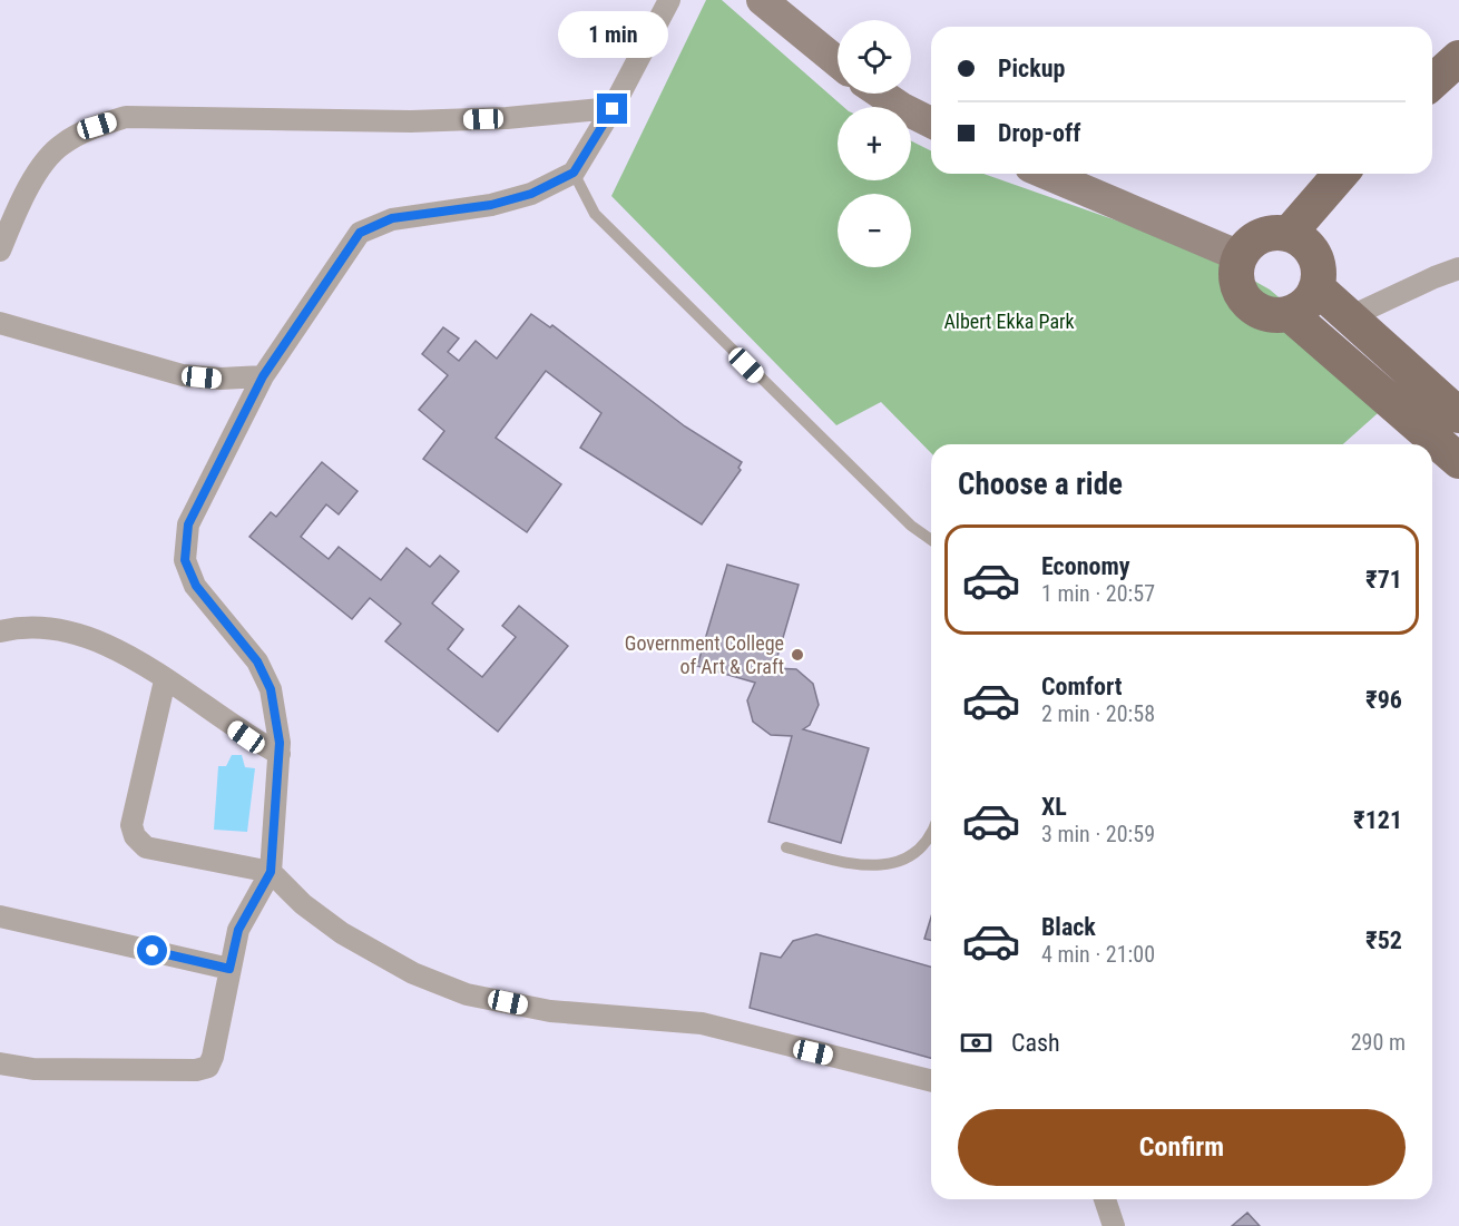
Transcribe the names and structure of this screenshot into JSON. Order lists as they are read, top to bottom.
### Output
{
  "parks": ["Albert Ekka Park"],
  "places": ["Government College of Art & Craft"],
  "page": {
    "bubble": "1 min",
    "map_buttons": ["+", "−"],
    "banner": ["Pickup", "Drop-off"],
    "heading": "Choose a ride",
    "list": [
      {
        "name": "Economy",
        "note": "1 min · 20:57",
        "value": "₹71"
      },
      {
        "name": "Comfort",
        "note": "2 min · 20:58",
        "value": "₹96"
      },
      {
        "name": "XL",
        "note": "3 min · 20:59",
        "value": "₹121"
      },
      {
        "name": "Black",
        "note": "4 min · 21:00",
        "value": "₹52"
      }
    ],
    "pay": ["Cash", "290 m"],
    "buttons": "Confirm"
  }
}
